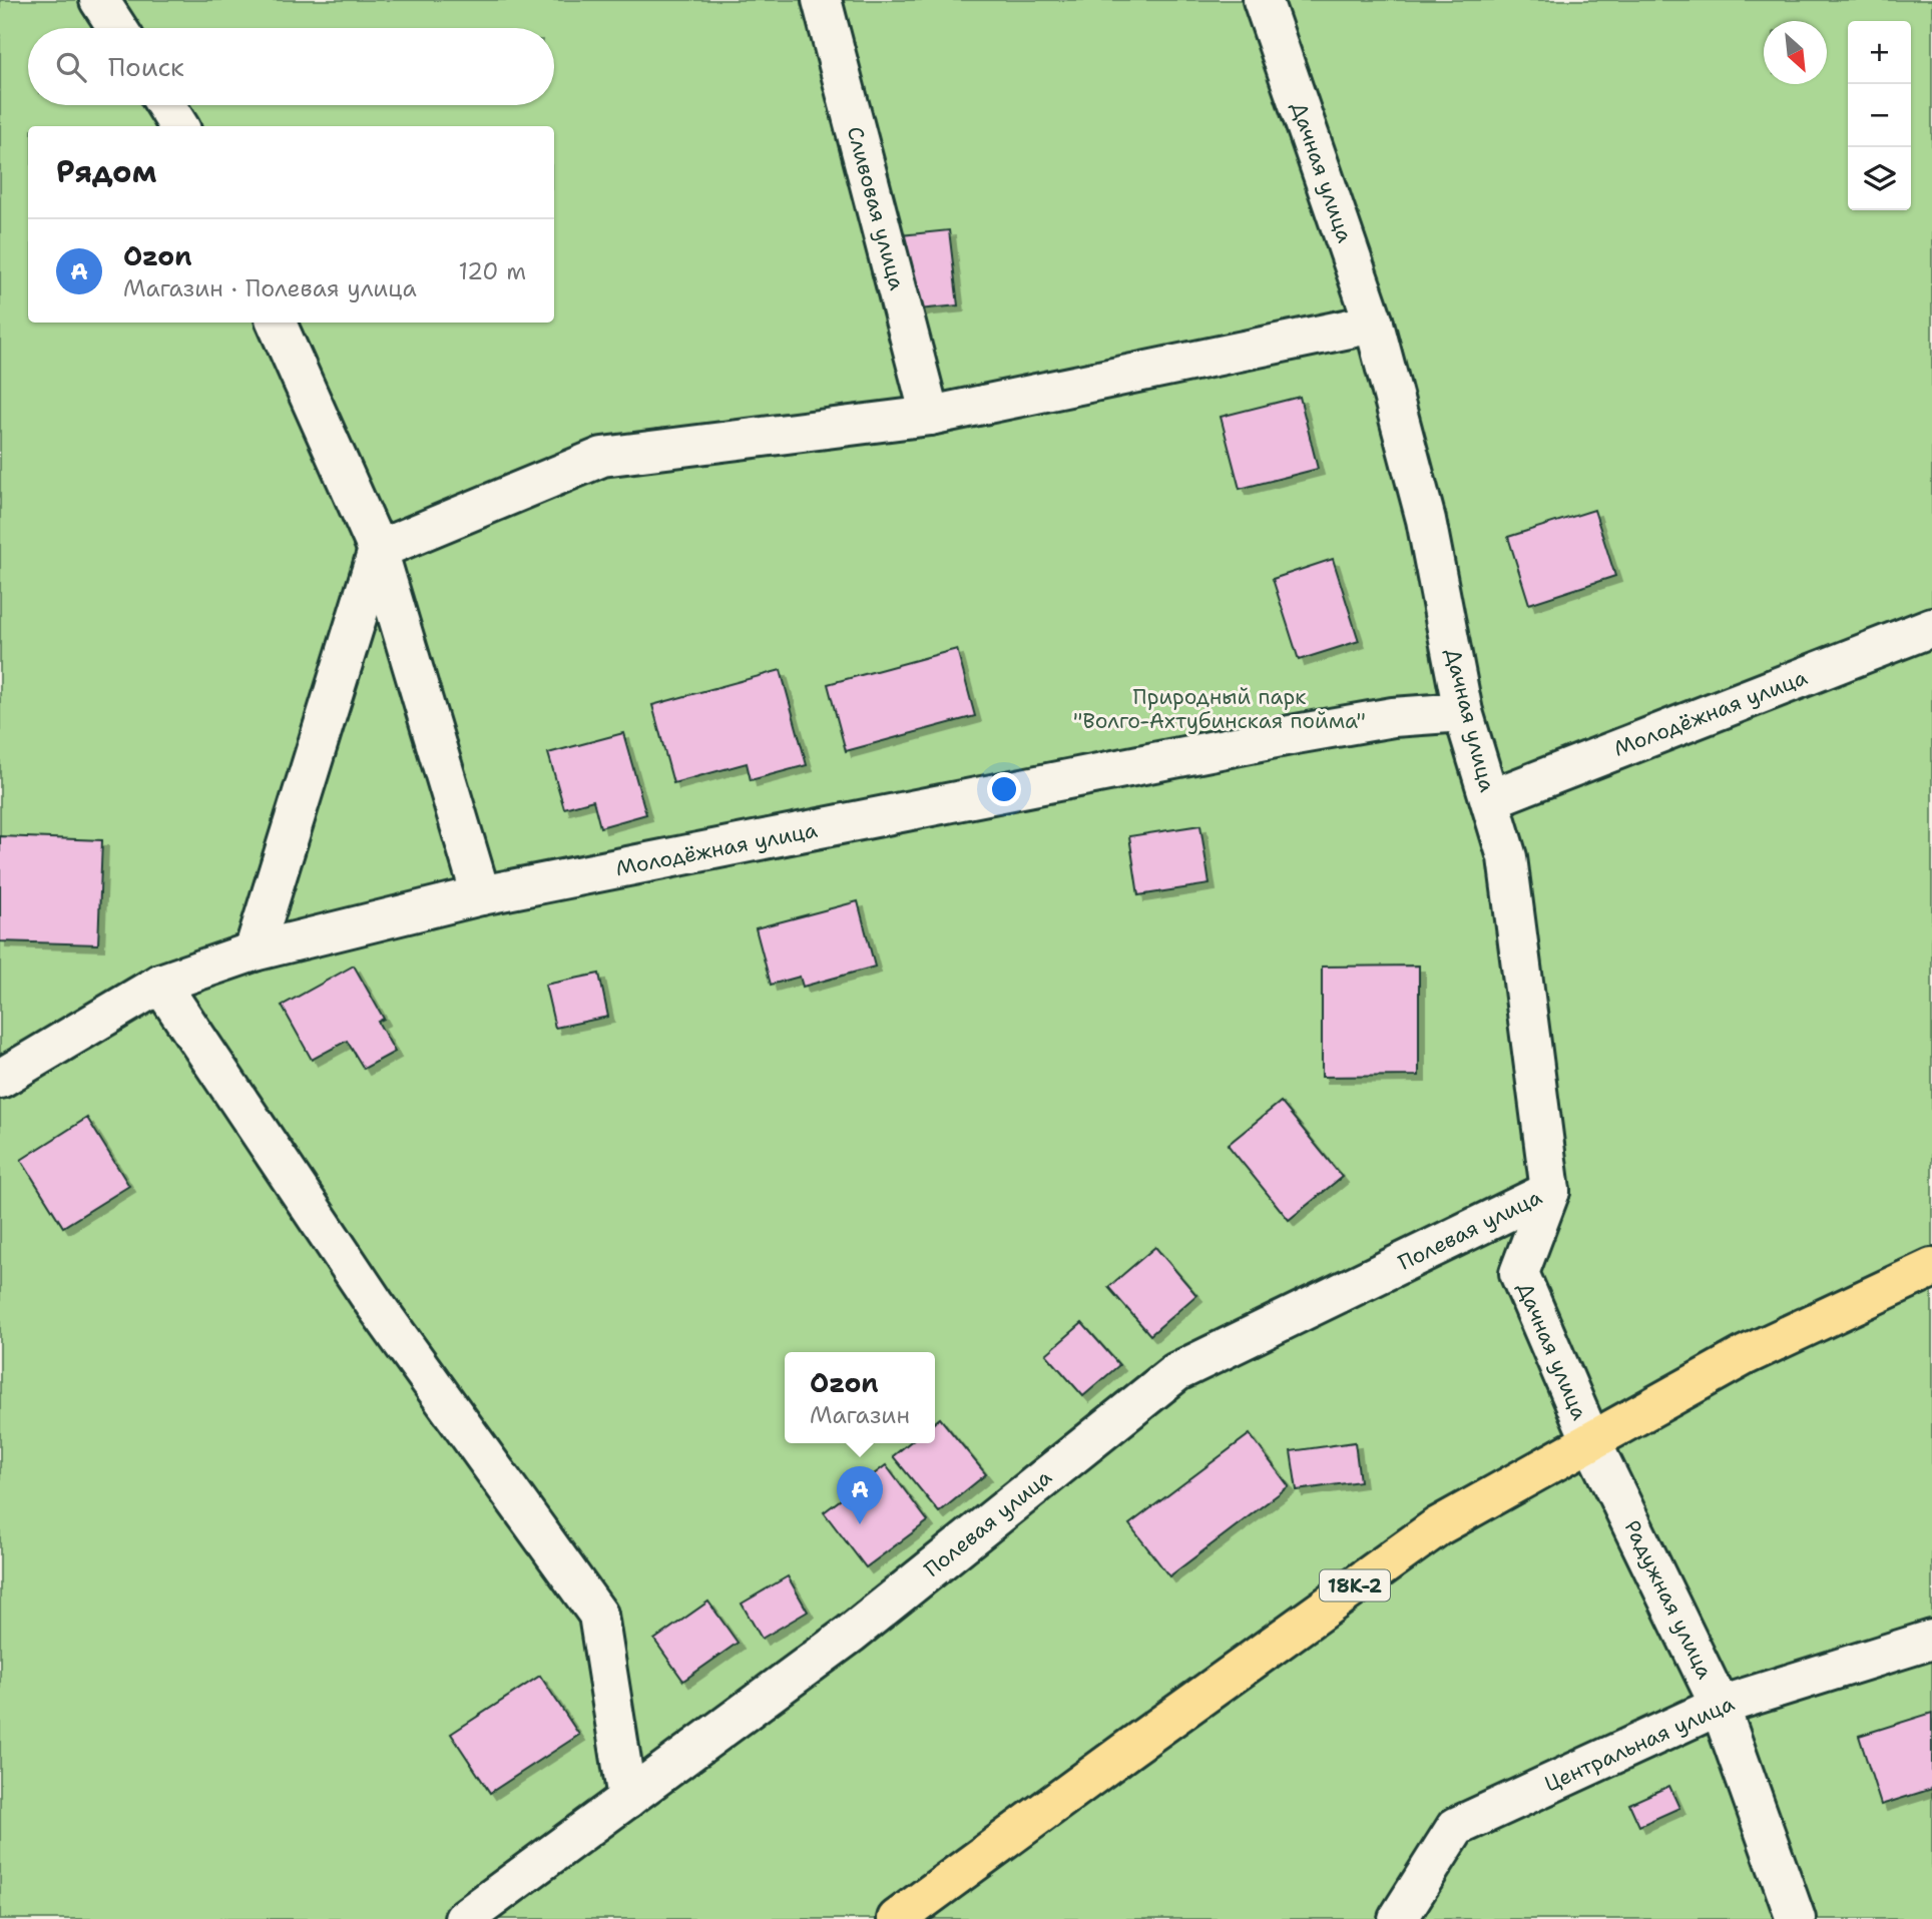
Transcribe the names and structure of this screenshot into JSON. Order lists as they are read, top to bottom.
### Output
{
  "streets": {
    "main road": ["18К-2"],
    "street": [
      "Дачная улица",
      "Сливовая улица",
      "Молодёжная улица",
      "Полевая улица",
      "Радужная улица",
      "Центральная улица"
    ]
  },
  "crossings": [
    ["Дачная улица", "Молодёжная улица"],
    ["Дачная улица", "Полевая улица"],
    ["Дачная улица", "18К-2"],
    ["Дачная улица", "Радужная улица"],
    ["18К-2", "Радужная улица"],
    ["Радужная улица", "Центральная улица"]
  ],
  "parks": ["Природный парк \"Волго-Ахтубинская пойма\""],
  "north": "bottom right",
  "page": {
    "map_buttons": ["+", "−"],
    "search": "Поиск",
    "heading": "Рядом",
    "list": [
      {
        "mark": "A",
        "name": "Ozon",
        "note": "Магазин · Полевая улица",
        "value": "120 m"
      }
    ],
    "popup": ["Ozon", "Магазин"],
    "pins": "A"
  }
}
